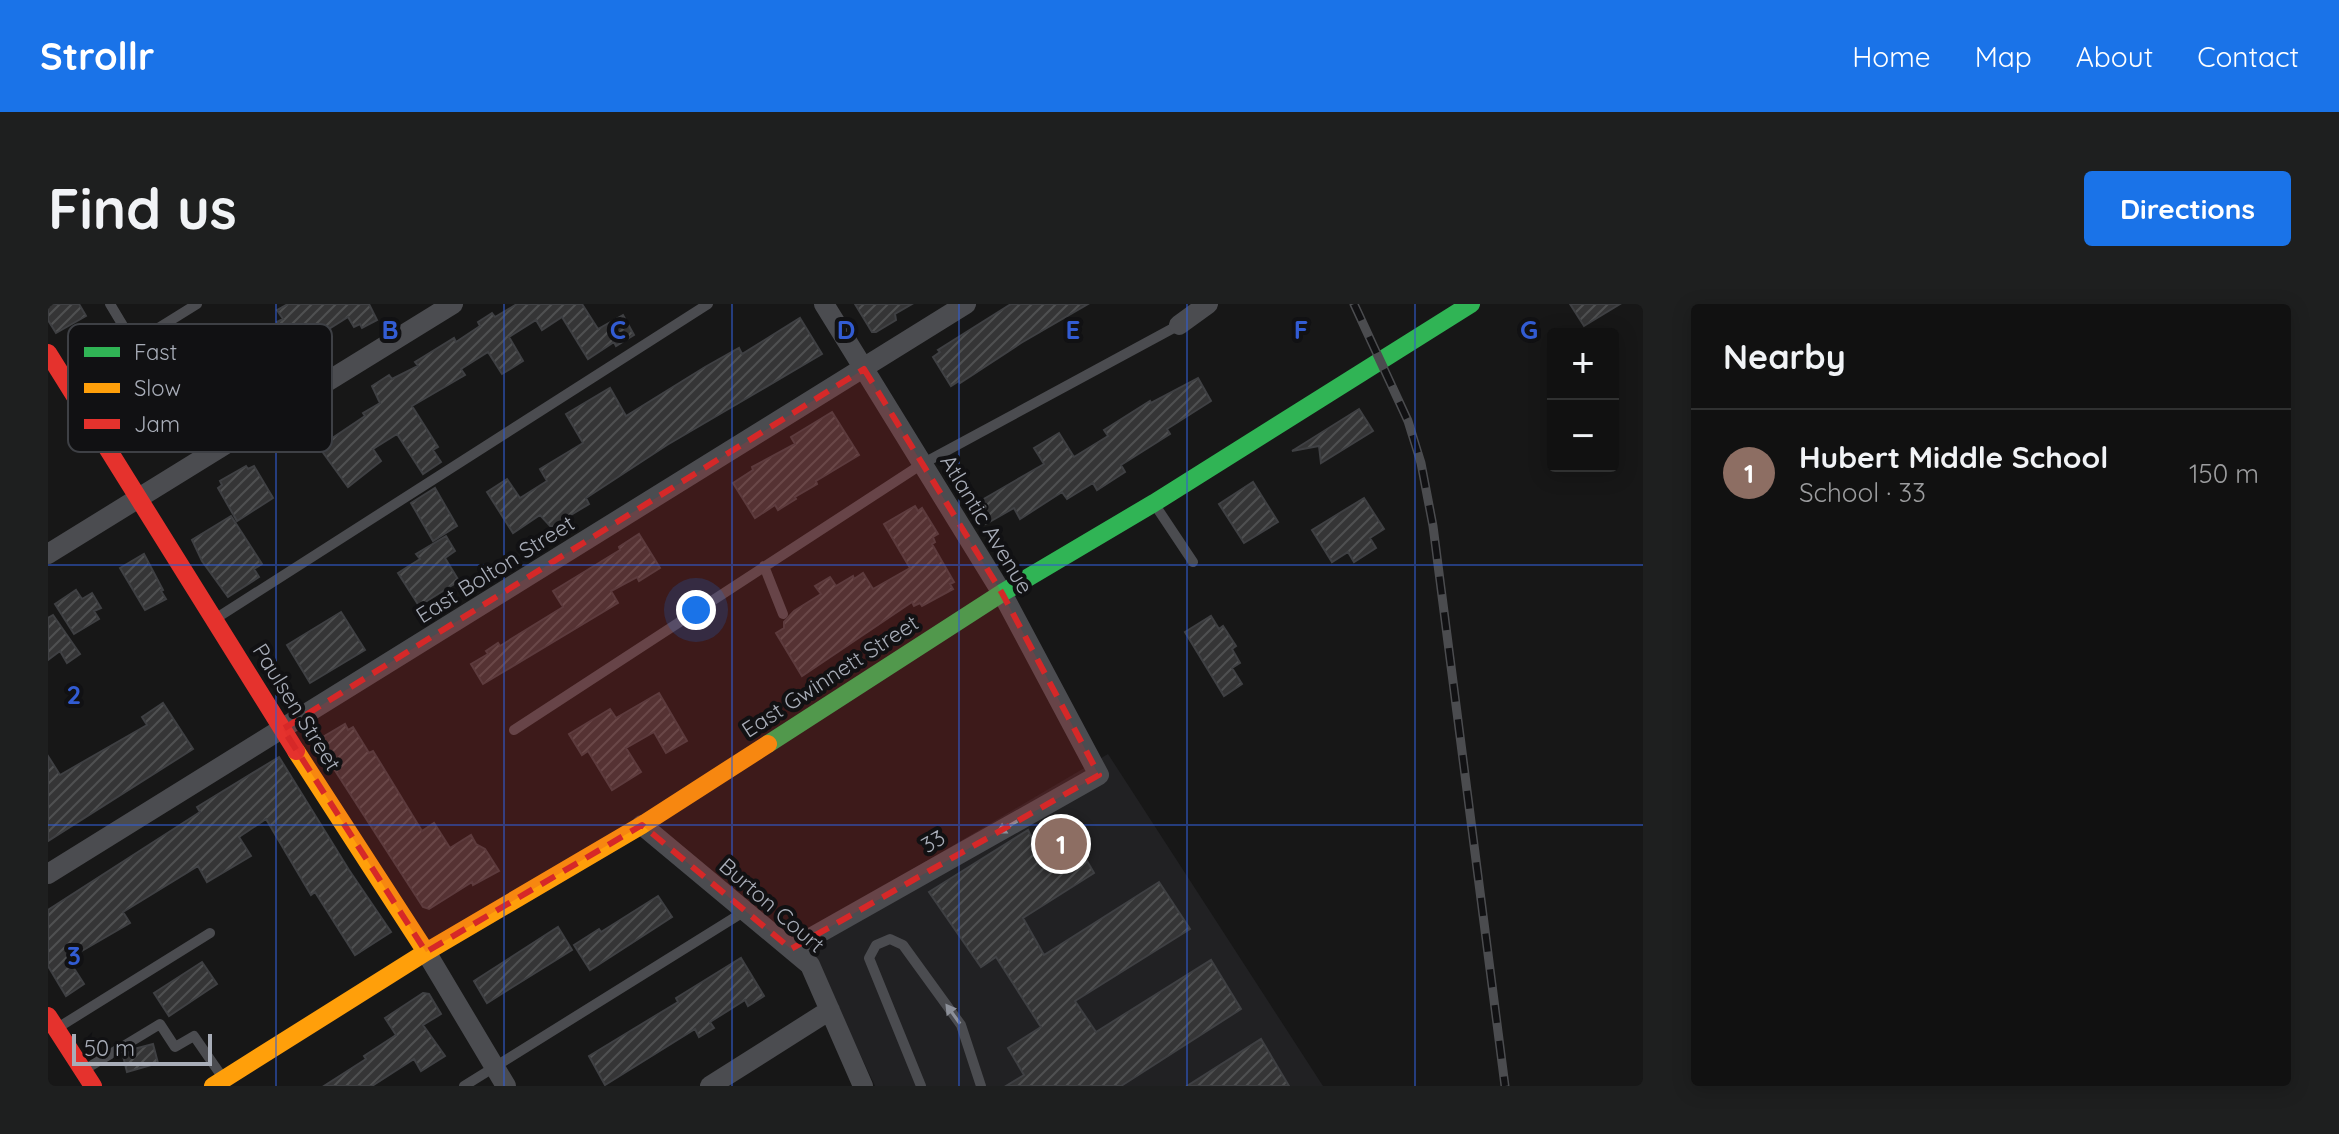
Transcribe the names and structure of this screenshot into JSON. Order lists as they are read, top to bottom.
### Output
{
  "streets": {
    "main road": ["East Gwinnett Street", "Paulsen Street"],
    "street": [
      "Atlantic Avenue",
      "East Bolton Street",
      "33",
      "Burton Court"
    ]
  },
  "crossings": [
    ["Atlantic Avenue", "East Bolton Street"],
    ["Atlantic Avenue", "East Gwinnett Street"],
    ["Atlantic Avenue", "33"],
    ["East Bolton Street", "Paulsen Street"],
    ["East Gwinnett Street", "Paulsen Street"],
    ["East Gwinnett Street", "Burton Court"],
    ["33", "Burton Court"]
  ],
  "one_way": ["33"],
  "legend": ["Fast", "Slow", "Jam"],
  "scale_bar": "50 m",
  "page": {
    "header": "Strollr",
    "nav": [
      "Home",
      "Map",
      "About",
      "Contact"
    ],
    "buttons": "Directions",
    "title": "Find us",
    "heading": "Nearby",
    "map_buttons": ["+", "−"],
    "list": [
      {
        "mark": "1",
        "name": "Hubert Middle School",
        "note": "School · 33",
        "value": "150 m"
      }
    ],
    "pins": "1",
    "scale": "50 m"
  },
  "grid": {
    "columns": [
      "B",
      "C",
      "D",
      "E",
      "F",
      "G"
    ],
    "rows": ["2", "3"]
  }
}
